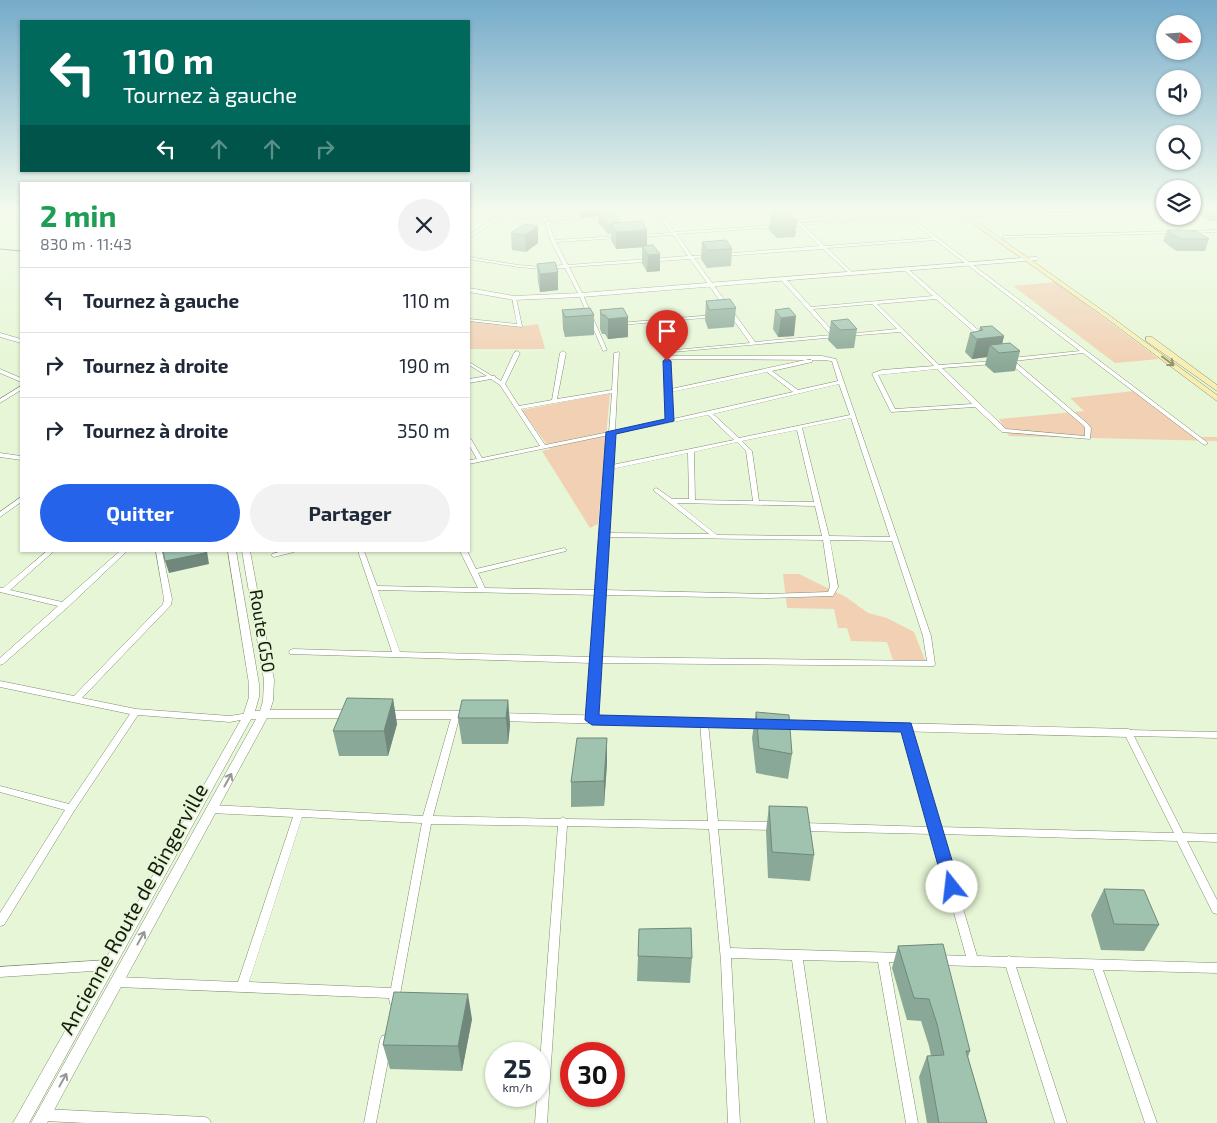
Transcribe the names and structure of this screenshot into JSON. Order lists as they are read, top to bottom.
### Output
{
  "streets": {
    "street": ["Route G50", "Ancienne Route de Bingerville"]
  },
  "crossings": [
    ["Route G50", "Ancienne Route de Bingerville"]
  ],
  "north": "right",
  "page": {
    "turn": ["110 m", "Tournez à gauche"],
    "heading": ["2 min", "830 m · 11:43"],
    "list": [
      {
        "name": "Tournez à gauche",
        "value": "110 m"
      },
      {
        "name": "Tournez à droite",
        "value": "190 m"
      },
      {
        "name": "Tournez à droite",
        "value": "350 m"
      }
    ],
    "buttons": ["Quitter", "Partager"],
    "speed": "25 km/h",
    "limit": "30"
  }
}
